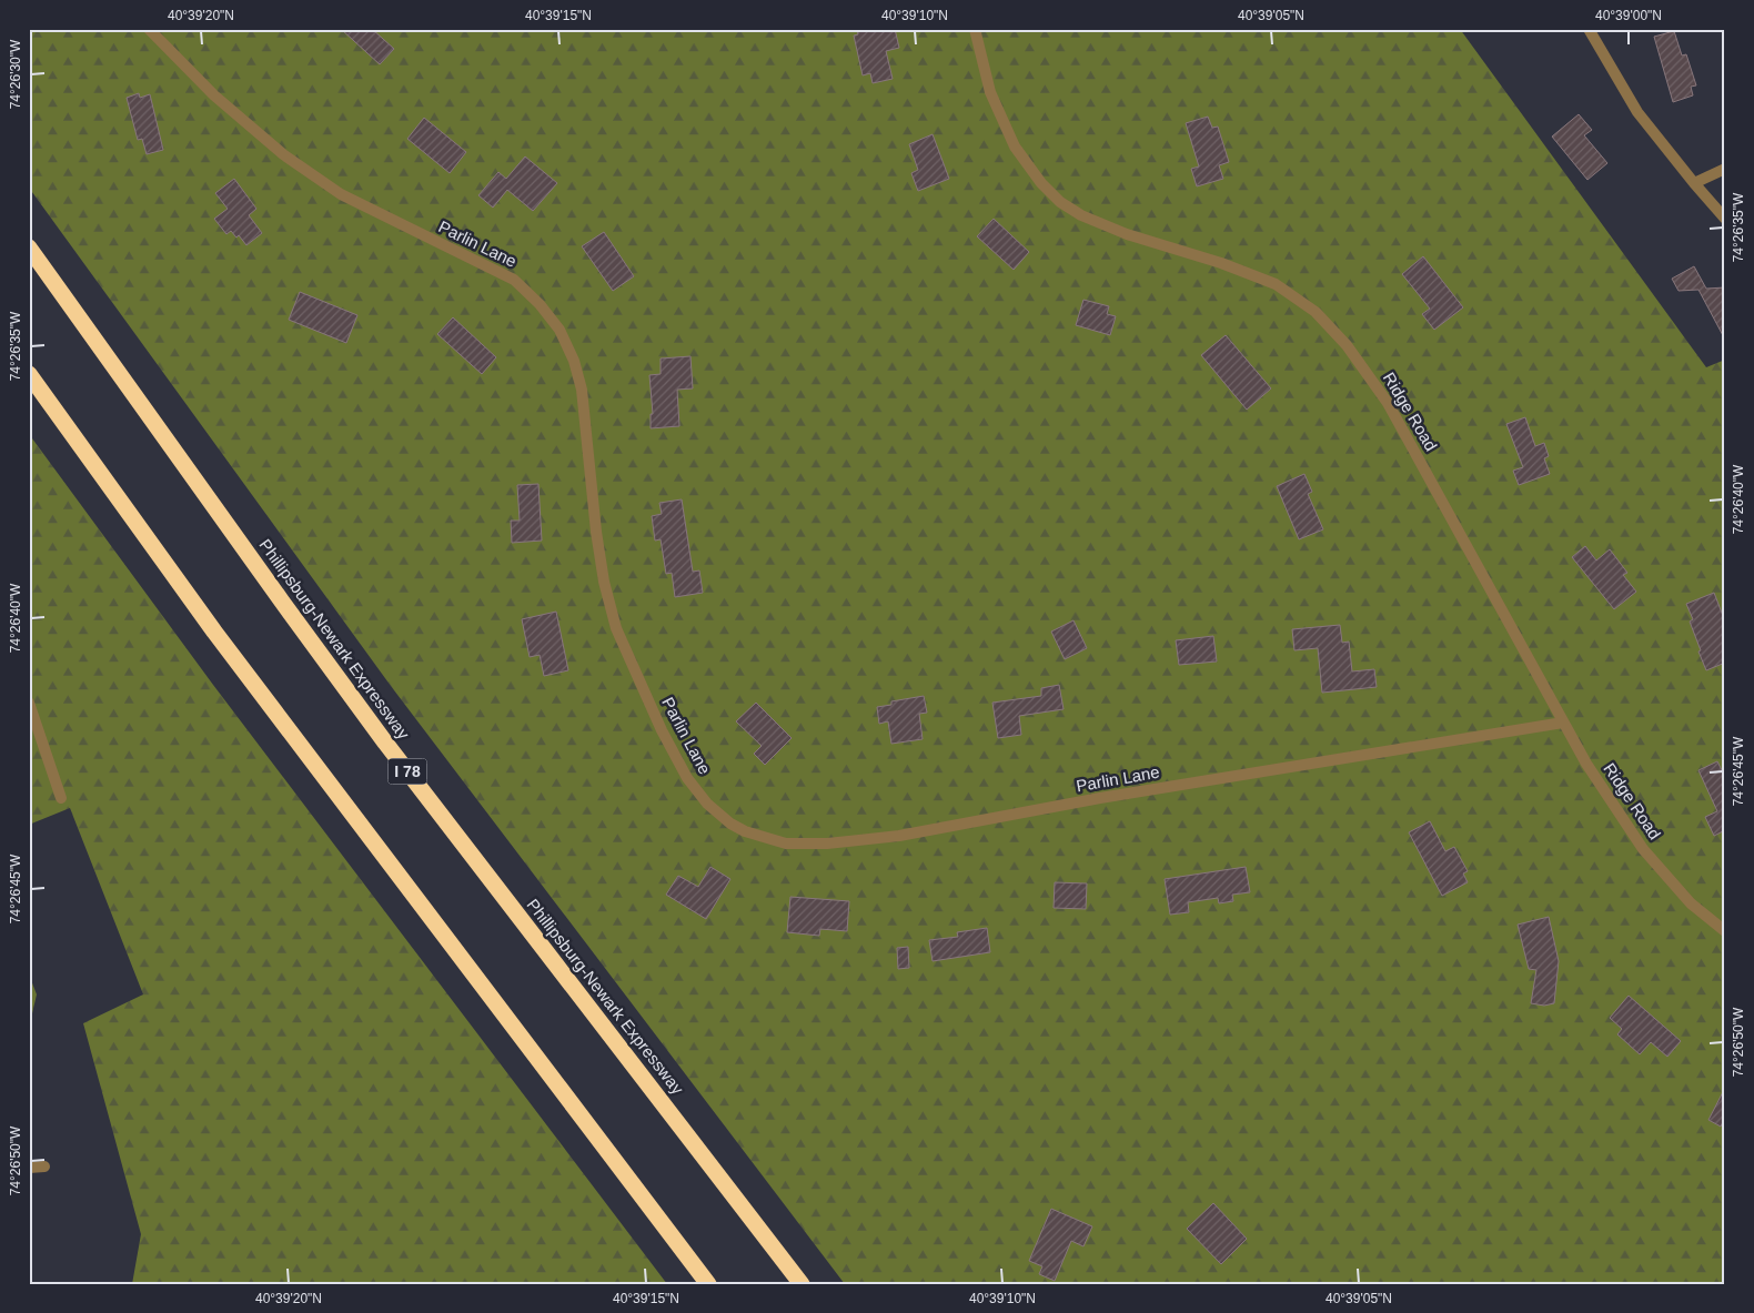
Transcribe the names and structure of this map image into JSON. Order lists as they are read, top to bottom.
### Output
{
  "streets": {
    "highway": ["Phillipsburg-Newark Expressway", "I 78"],
    "street": ["Parlin Lane", "Ridge Road"]
  },
  "crossings": [
    ["Parlin Lane", "Ridge Road"]
  ],
  "coordinates": [
    "40°39'20\"N",
    "40°39'15\"N",
    "40°39'10\"N",
    "40°39'05\"N",
    "40°39'00\"N",
    "74°26'30\"W",
    "74°26'35\"W",
    "74°26'40\"W",
    "74°26'45\"W",
    "74°26'50\"W"
  ]
}
